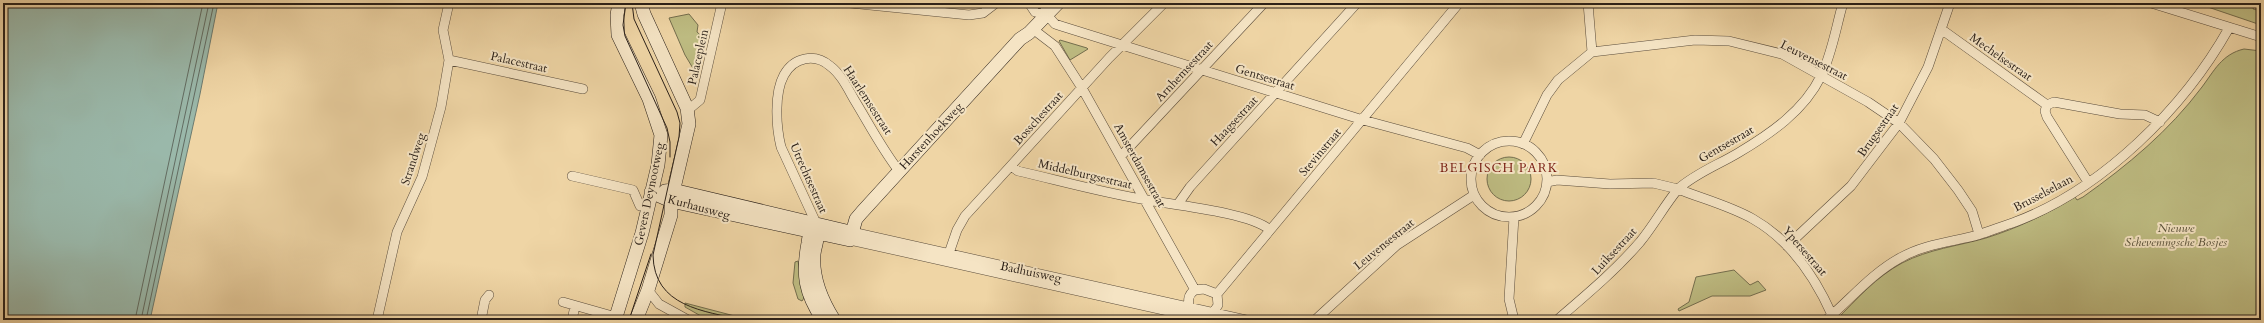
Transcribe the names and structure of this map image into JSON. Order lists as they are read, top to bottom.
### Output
{
  "streets": {
    "main road": [
      "Harstenhoekweg",
      "Gevers Deynootweg",
      "Kurhausweg",
      "Badhuisweg"
    ],
    "street": [
      "Palaceplein",
      "Mechelsestraat",
      "Leuvensestraat",
      "Palacestraat",
      "Arnhemsestraat",
      "Gentsestraat",
      "Haarlemsestraat",
      "Bosschestraat",
      "Haagsestraat",
      "Brugsestraat",
      "Stevinstraat",
      "Strandweg",
      "Amsterdamsestraat",
      "Middelburgsestraat",
      "Utrechtsestraat",
      "Brusselselaan",
      "Luiksestraat",
      "Ypersestraat"
    ]
  },
  "crossings": [
    ["Palaceplein", "Gevers Deynootweg"],
    ["Mechelsestraat", "Brugsestraat"],
    ["Leuvensestraat", "Gentsestraat"],
    ["Leuvensestraat", "Brugsestraat"],
    ["Leuvensestraat", "Brusselselaan"],
    ["Palacestraat", "Strandweg"],
    ["Arnhemsestraat", "Gentsestraat"],
    ["Arnhemsestraat", "Amsterdamsestraat"],
    ["Gentsestraat", "Bosschestraat"],
    ["Gentsestraat", "Haagsestraat"],
    ["Gentsestraat", "Harstenhoekweg"],
    ["Gentsestraat", "Stevinstraat"],
    ["Gentsestraat", "Luiksestraat"],
    ["Gentsestraat", "Ypersestraat"],
    ["Haarlemsestraat", "Harstenhoekweg"],
    ["Haarlemsestraat", "Utrechtsestraat"],
    ["Bosschestraat", "Amsterdamsestraat"],
    ["Bosschestraat", "Middelburgsestraat"],
    ["Bosschestraat", "Badhuisweg"],
    ["Haagsestraat", "Middelburgsestraat"],
    ["Brugsestraat", "Ypersestraat"],
    ["Harstenhoekweg", "Badhuisweg"],
    ["Stevinstraat", "Amsterdamsestraat"],
    ["Stevinstraat", "Middelburgsestraat"],
    ["Stevinstraat", "Badhuisweg"],
    ["Amsterdamsestraat", "Middelburgsestraat"],
    ["Amsterdamsestraat", "Badhuisweg"],
    ["Utrechtsestraat", "Kurhausweg"],
    ["Utrechtsestraat", "Badhuisweg"],
    ["Brusselselaan", "Ypersestraat"],
    ["Gevers Deynootweg", "Kurhausweg"],
    ["Kurhausweg", "Badhuisweg"],
    ["Luiksestraat", "Ypersestraat"]
  ],
  "districts": ["BELGISCH PARK"],
  "parks": ["Nieuwe Scheveningsche Bosjes"]
}
